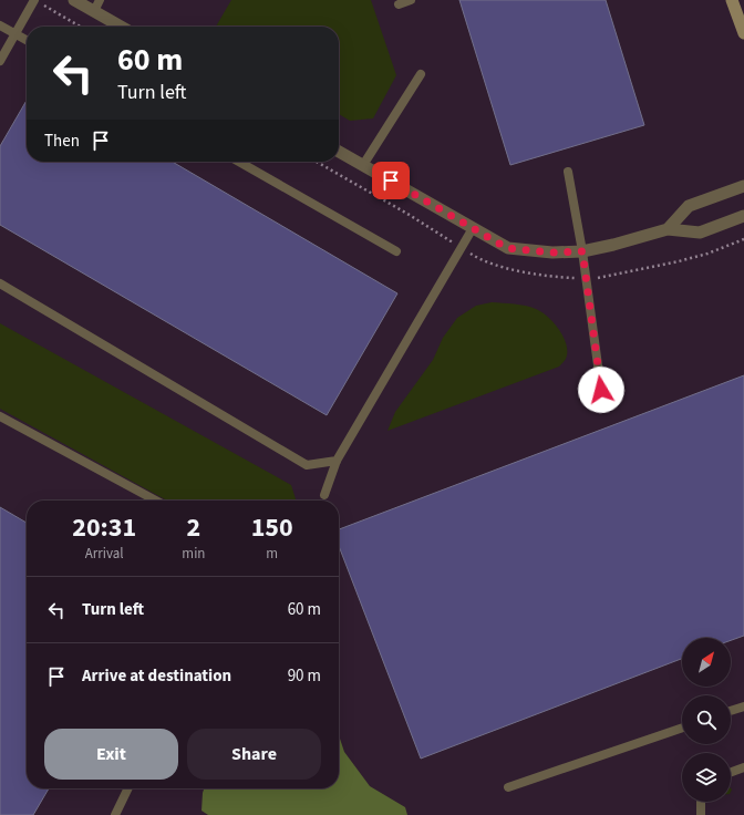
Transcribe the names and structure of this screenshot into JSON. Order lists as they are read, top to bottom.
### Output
{
  "north": "top right",
  "page": {
    "turn": ["60 m", "Turn left"],
    "then": "Then",
    "eta": [
      "20:31",
      "Arrival",
      "2",
      "min",
      "150",
      "m"
    ],
    "list": [
      {
        "name": "Turn left",
        "value": "60 m"
      },
      {
        "name": "Arrive at destination",
        "value": "90 m"
      }
    ],
    "buttons": ["Exit", "Share"]
  }
}
